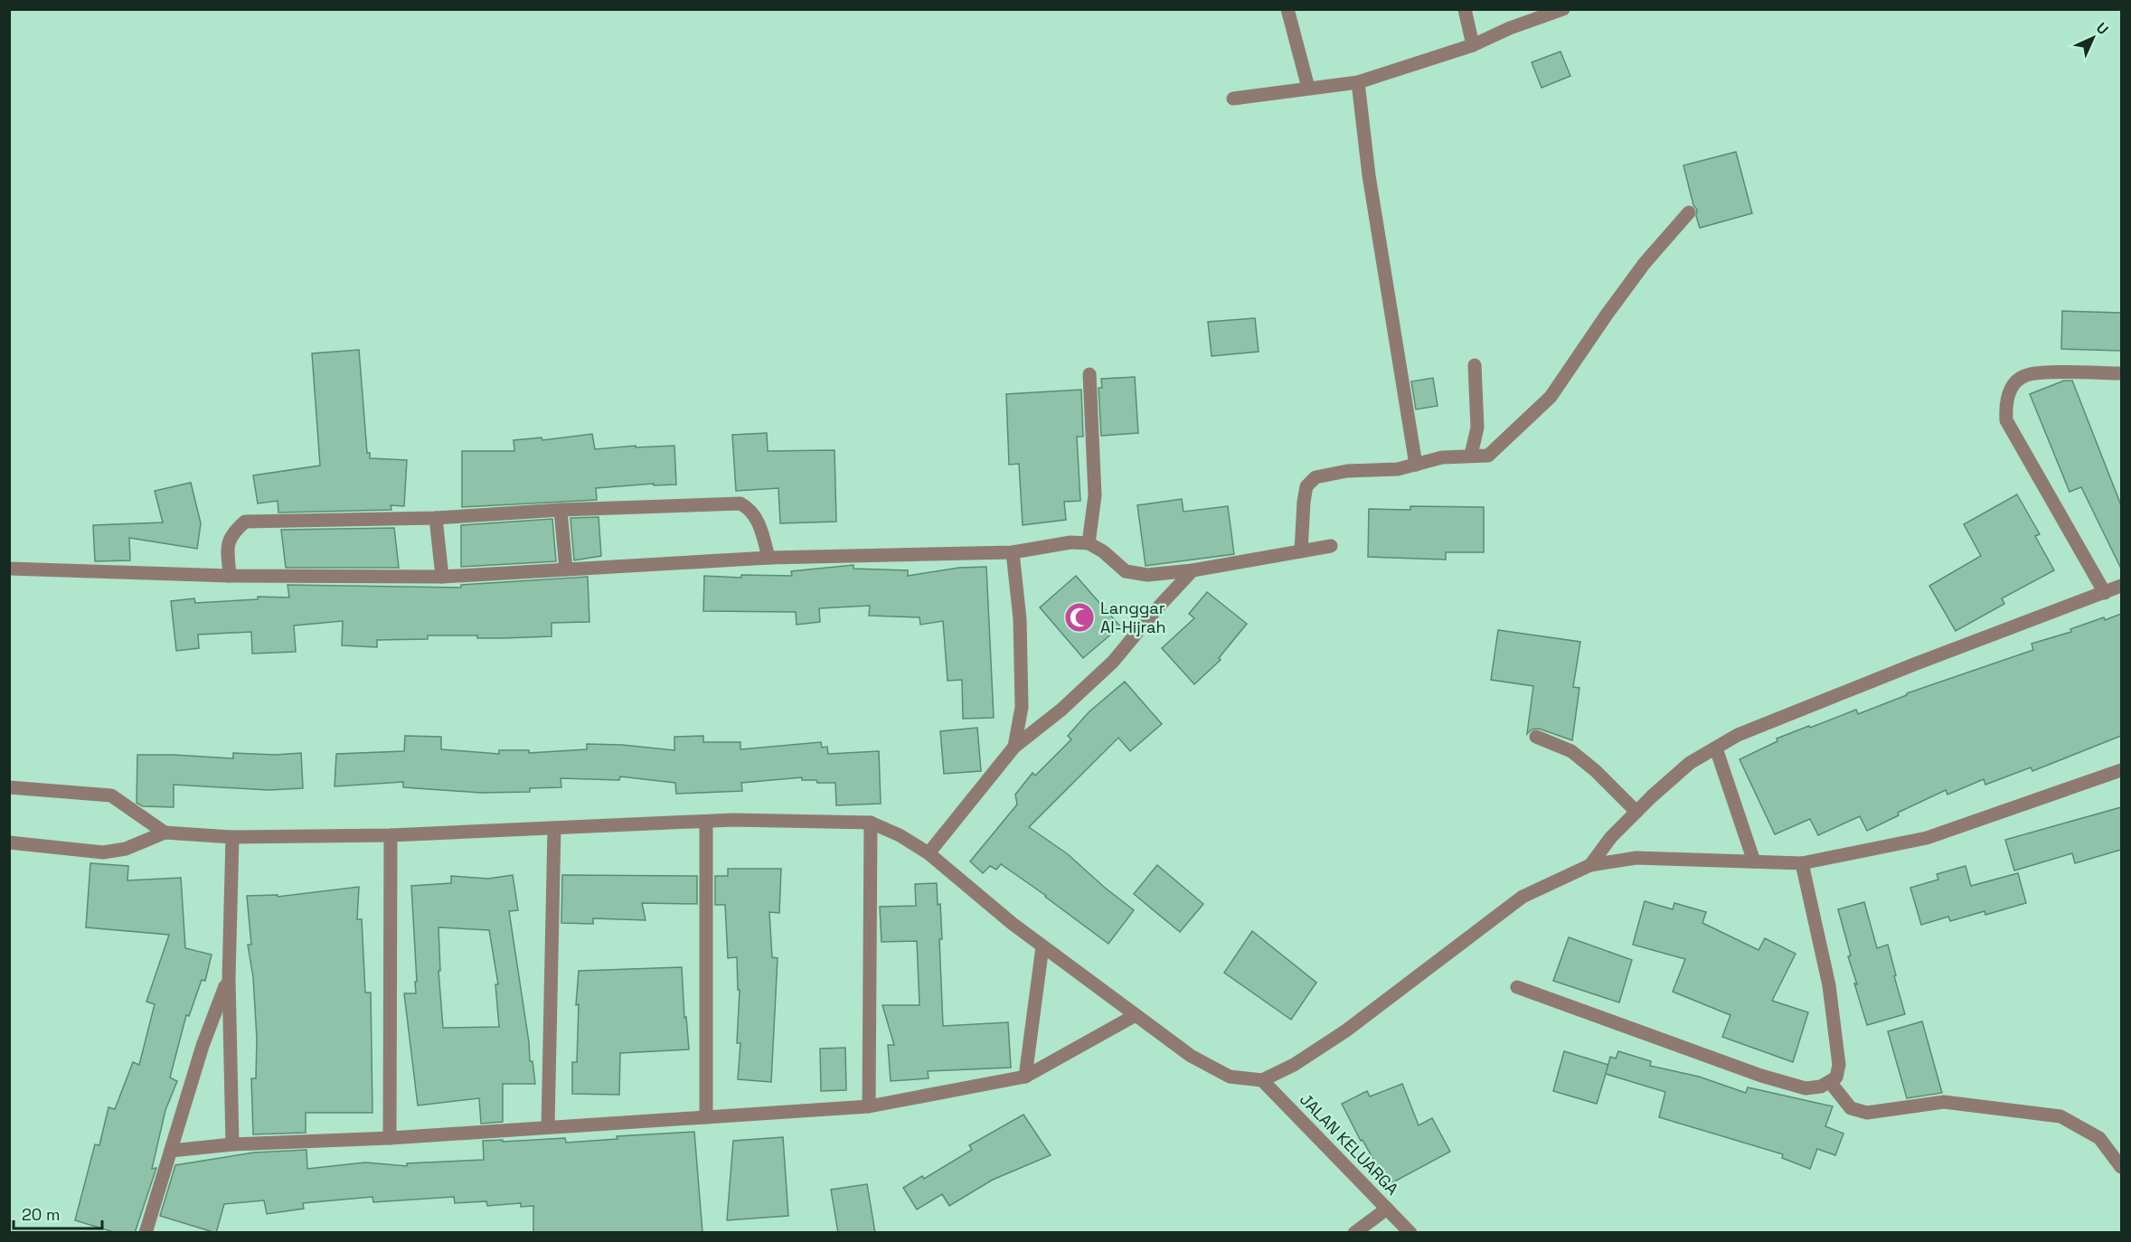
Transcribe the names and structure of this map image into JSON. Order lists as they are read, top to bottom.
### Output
{
  "streets": {
    "street": ["JALAN KELUARGA"]
  },
  "places": {
    "mosque": ["Langgar Al-Hijrah"]
  },
  "scale_bar": "20 m",
  "north": "top right"
}
